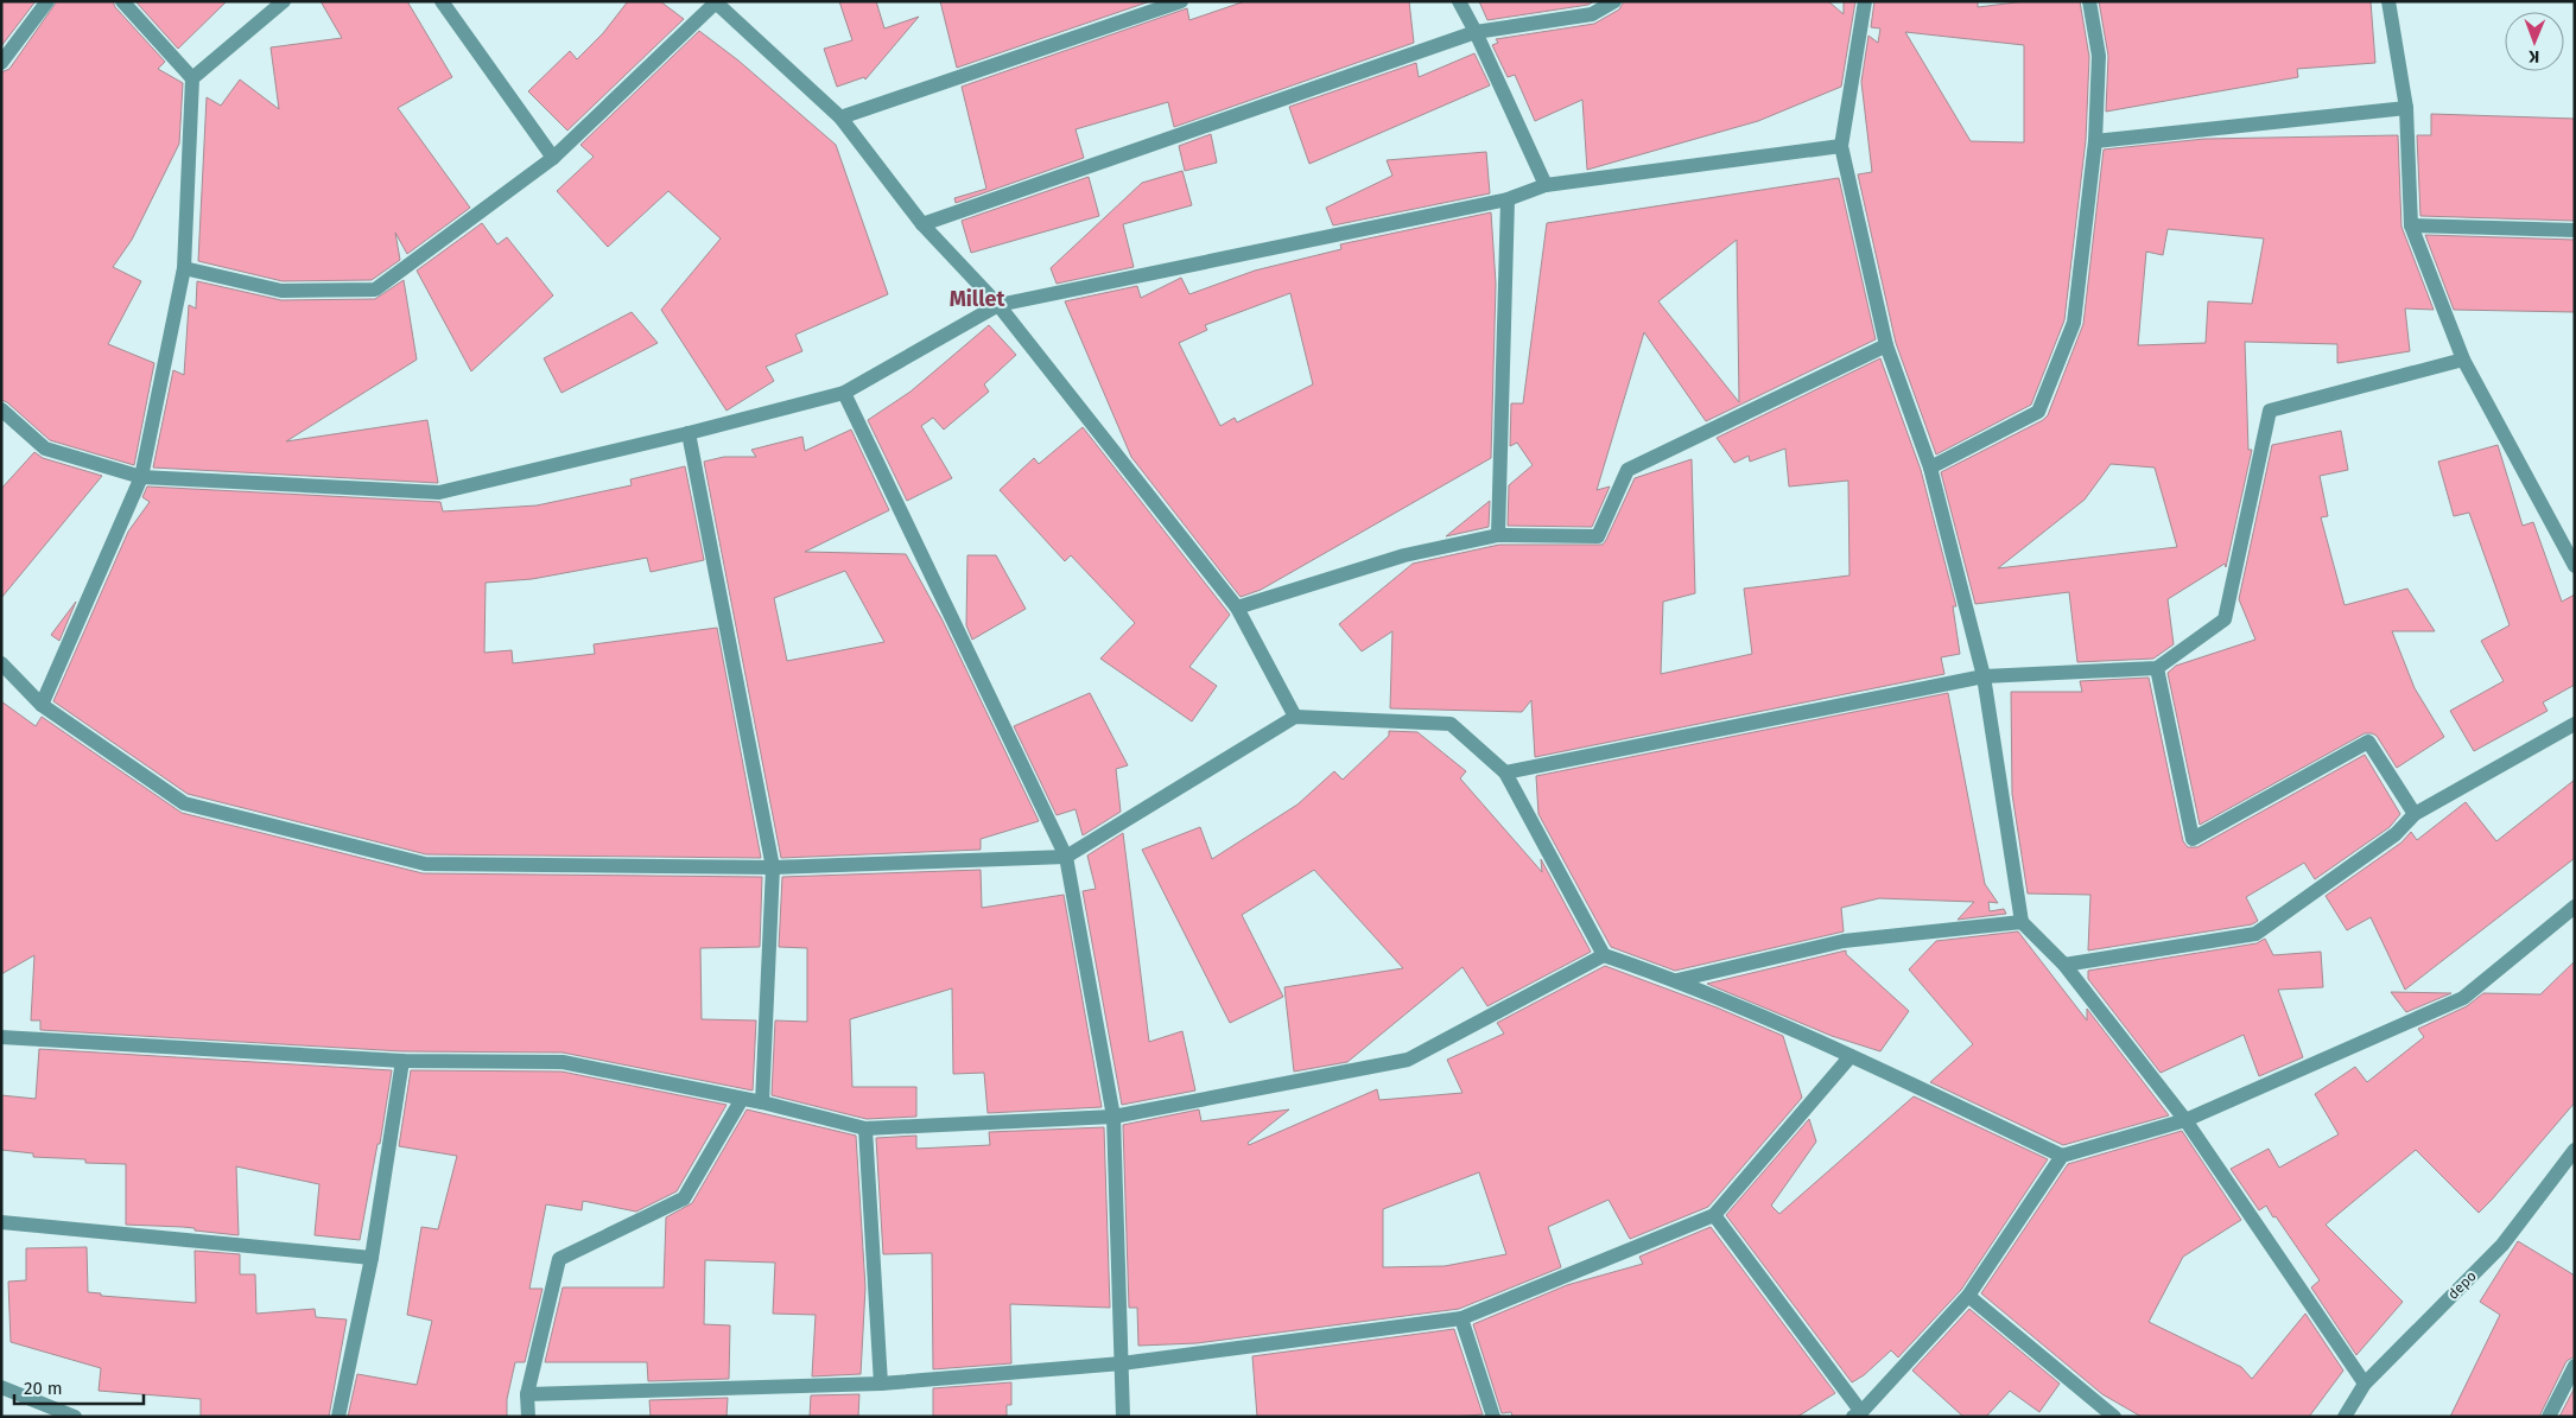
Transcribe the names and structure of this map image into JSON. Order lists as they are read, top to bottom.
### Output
{
  "streets": {
    "street": ["depo"]
  },
  "districts": ["Millet"],
  "scale_bar": "20 m",
  "north": "bottom"
}
